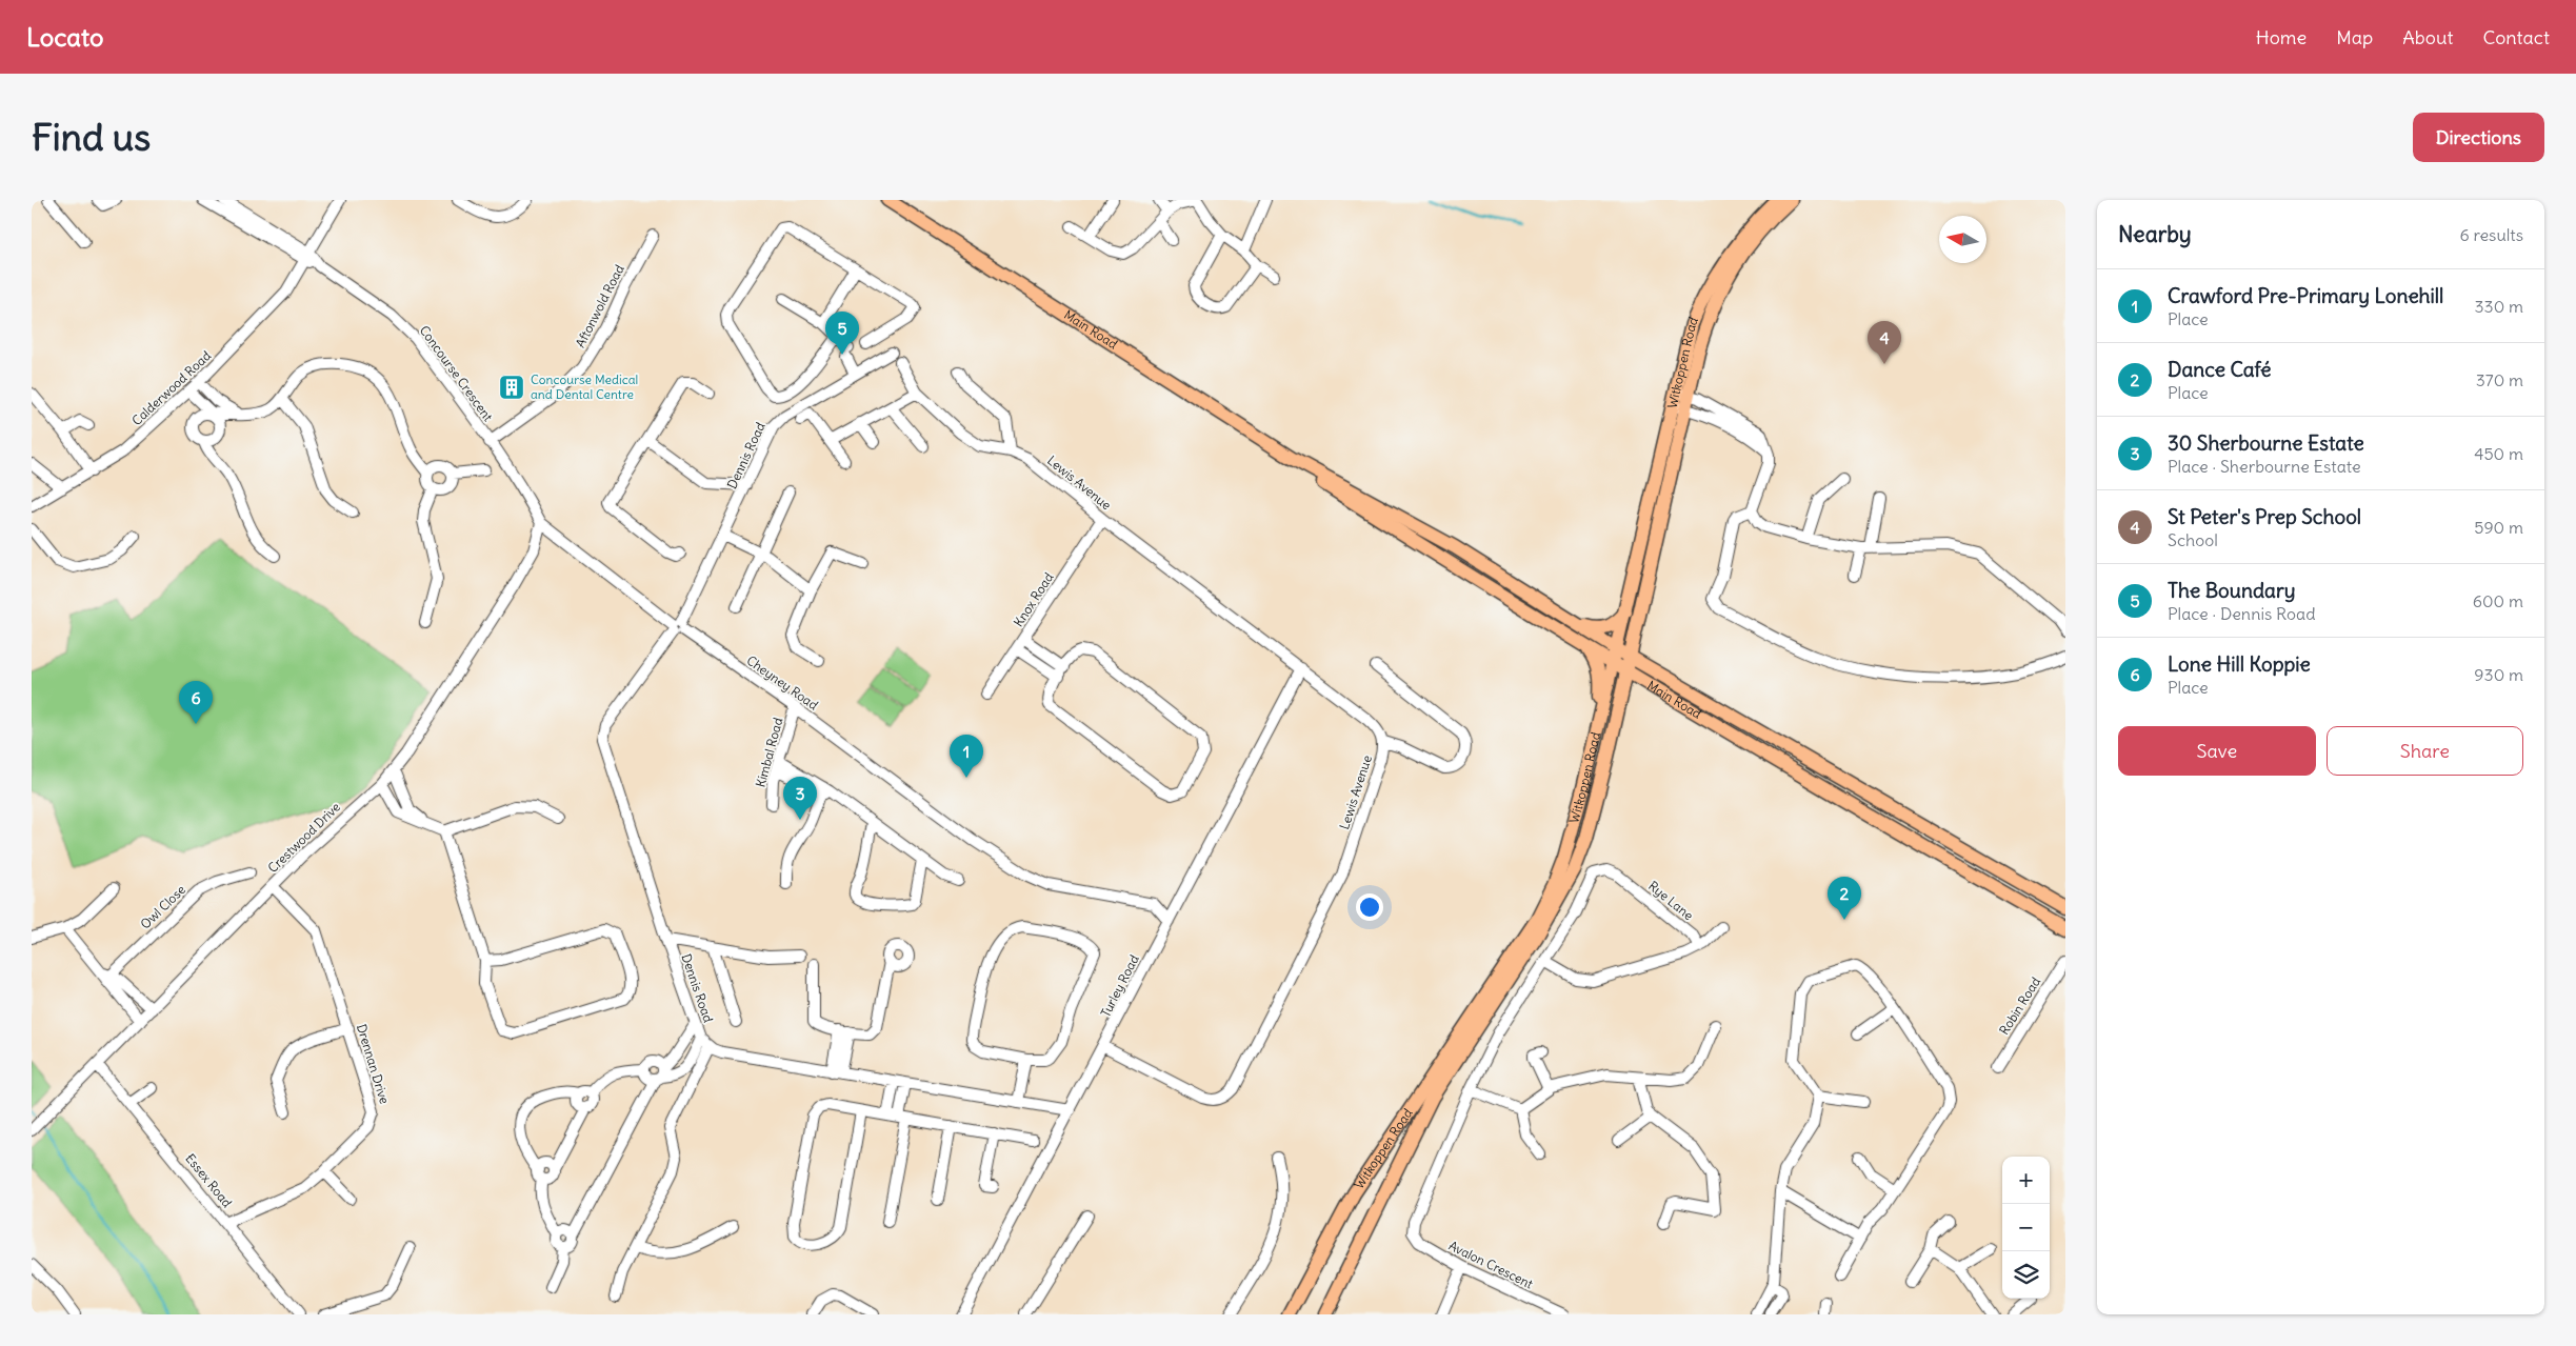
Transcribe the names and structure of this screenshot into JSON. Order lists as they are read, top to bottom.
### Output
{
  "streets": {
    "main road": ["Main Road", "Witkoppen Road"],
    "street": [
      "Aftonwold Road",
      "Concourse Crescent",
      "Calderwood Road",
      "Dennis Road",
      "Lewis Avenue",
      "Knox Road",
      "Cheyney Road",
      "Kimbal Road",
      "Crestwood Drive",
      "Rye Lane",
      "Owl Close",
      "Turley Road",
      "Robin Road",
      "Drennan Drive",
      "Essex Road",
      "Avalon Crescent"
    ]
  },
  "crossings": [
    ["Aftonwold Road", "Concourse Crescent"],
    ["Main Road", "Witkoppen Road"],
    ["Concourse Crescent", "Calderwood Road"],
    ["Concourse Crescent", "Cheyney Road"],
    ["Concourse Crescent", "Crestwood Drive"],
    ["Dennis Road", "Cheyney Road"],
    ["Lewis Avenue", "Knox Road"],
    ["Lewis Avenue", "Turley Road"],
    ["Cheyney Road", "Kimbal Road"],
    ["Cheyney Road", "Crestwood Drive"],
    ["Cheyney Road", "Turley Road"],
    ["Crestwood Drive", "Drennan Drive"],
    ["Crestwood Drive", "Essex Road"],
    ["Rye Lane", "Avalon Crescent"],
    ["Drennan Drive", "Essex Road"]
  ],
  "places": {
    "building": ["Concourse Medical and Dental Centre"]
  },
  "north": "left",
  "page": {
    "header": "Locato",
    "nav": [
      "Home",
      "Map",
      "About",
      "Contact"
    ],
    "buttons": [
      "Directions",
      ["Save", "Share"]
    ],
    "title": "Find us",
    "heading": ["Nearby", "6 results"],
    "list": [
      {
        "mark": "1",
        "name": "Crawford Pre-Primary Lonehill",
        "note": "Place",
        "value": "330 m"
      },
      {
        "mark": "2",
        "name": "Dance Café",
        "note": "Place",
        "value": "370 m"
      },
      {
        "mark": "3",
        "name": "30 Sherbourne Estate",
        "note": "Place · Sherbourne Estate",
        "value": "450 m"
      },
      {
        "mark": "4",
        "name": "St Peter's Prep School",
        "note": "School",
        "value": "590 m"
      },
      {
        "mark": "5",
        "name": "The Boundary",
        "note": "Place · Dennis Road",
        "value": "600 m"
      },
      {
        "mark": "6",
        "name": "Lone Hill Koppie",
        "note": "Place",
        "value": "930 m"
      }
    ],
    "pins": [
      "5",
      "4",
      "6",
      "1",
      "3",
      "2"
    ],
    "map_buttons": ["+", "−"]
  }
}
